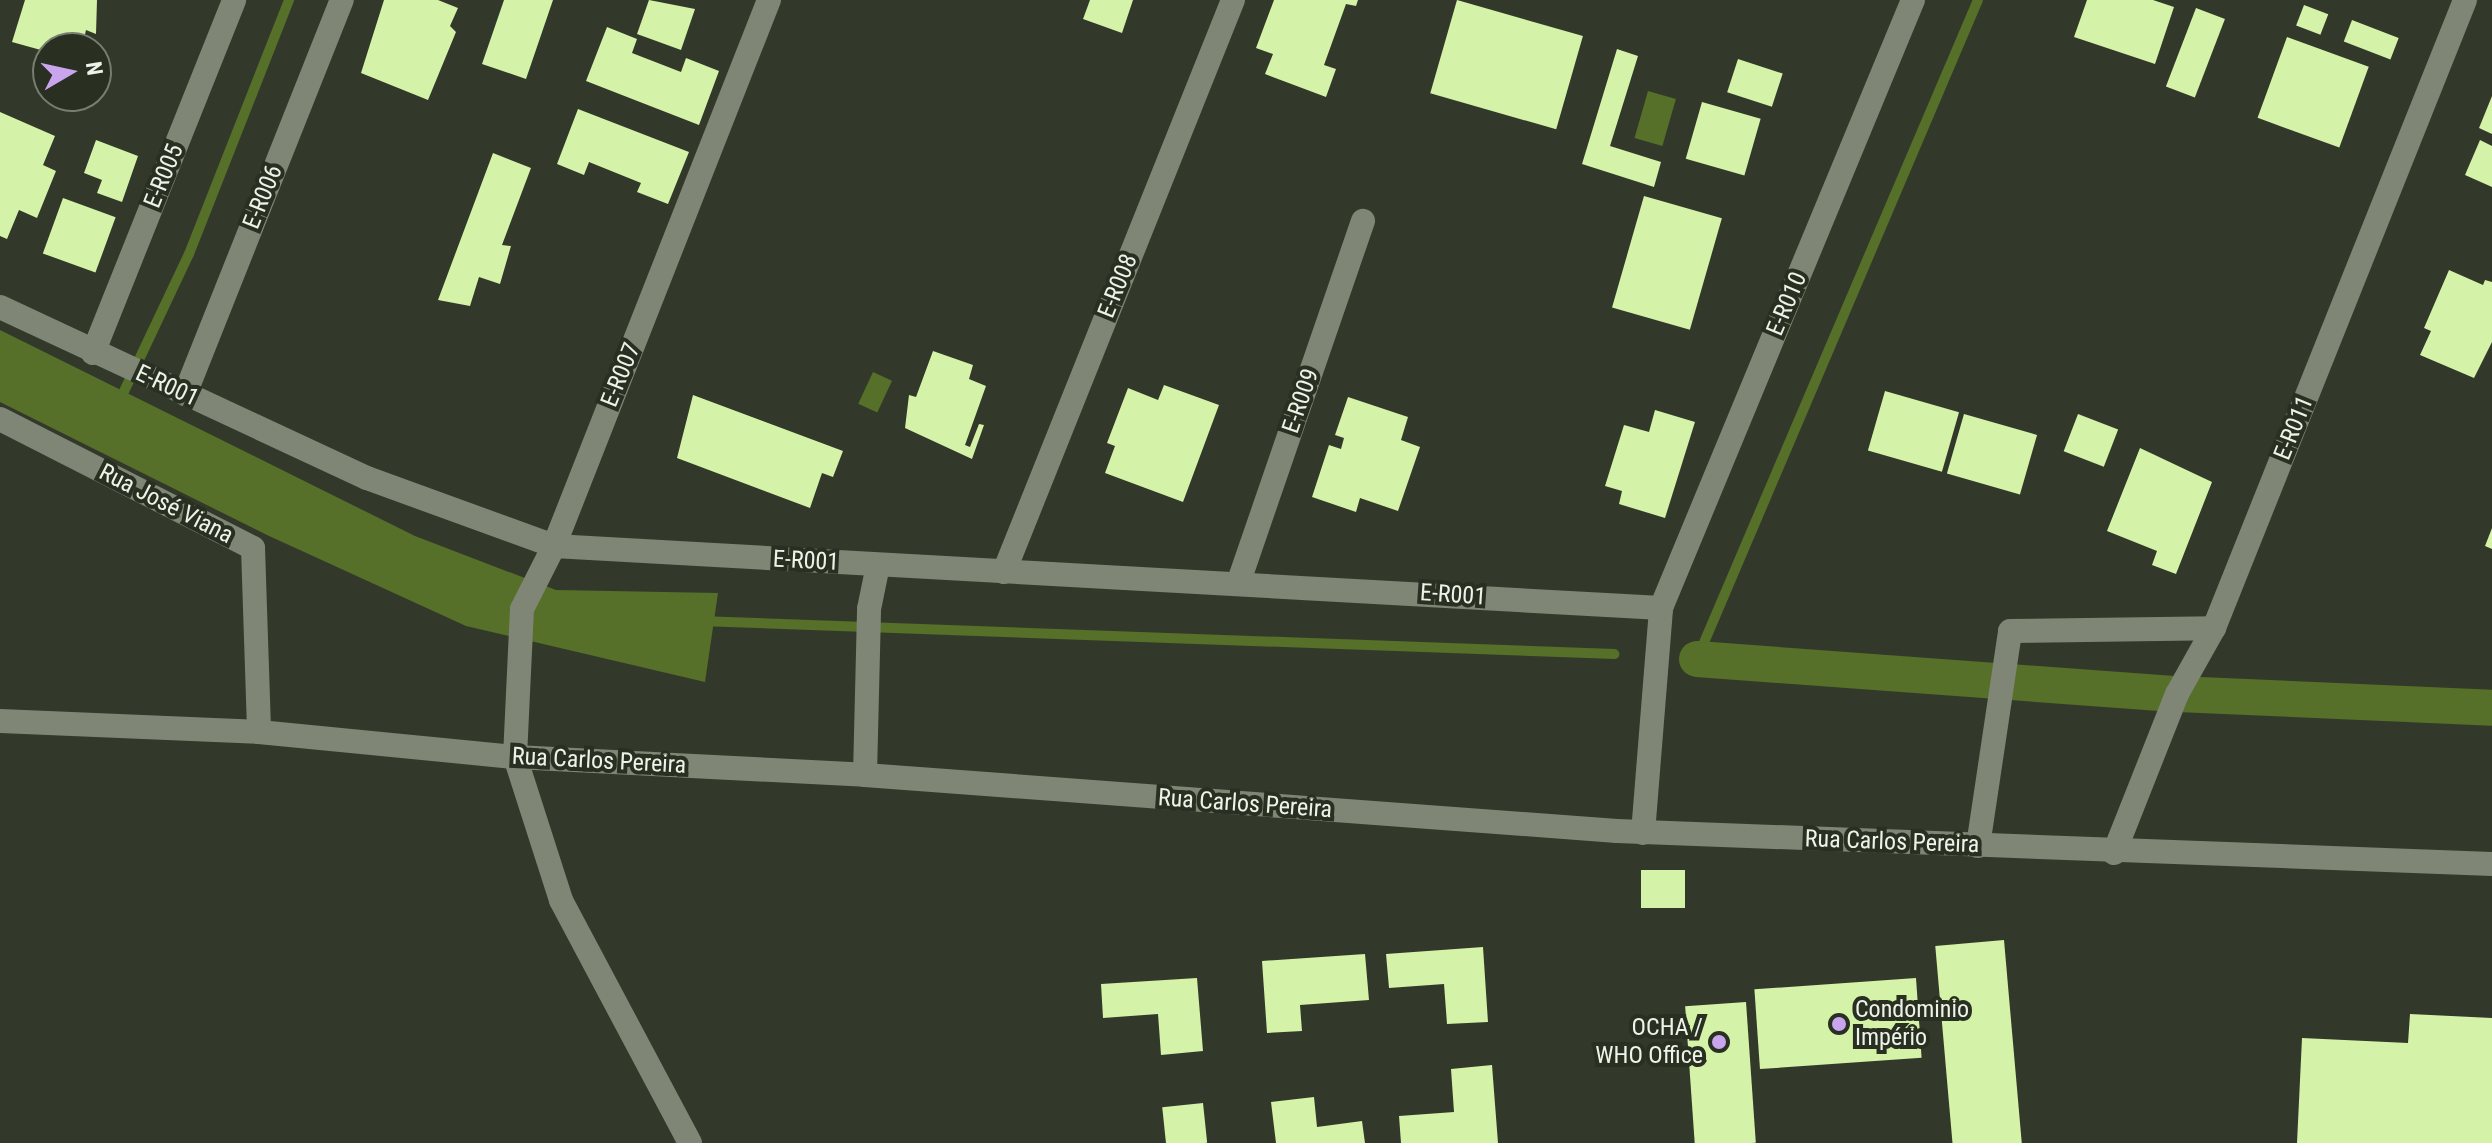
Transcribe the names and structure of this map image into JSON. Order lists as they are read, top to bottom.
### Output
{
  "streets": {
    "street": [
      "E-R005",
      "E-R006",
      "E-R008",
      "E-R010",
      "E-R007",
      "E-R001",
      "E-R009",
      "E-R011",
      "Rua José Viana",
      "Rua Carlos Pereira"
    ]
  },
  "crossings": [
    ["E-R005", "E-R001"],
    ["E-R006", "E-R001"],
    ["E-R008", "E-R001"],
    ["E-R010", "E-R001"],
    ["E-R010", "Rua Carlos Pereira"],
    ["E-R007", "E-R001"],
    ["E-R007", "Rua Carlos Pereira"],
    ["E-R001", "E-R009"],
    ["E-R011", "Rua Carlos Pereira"],
    ["Rua José Viana", "Rua Carlos Pereira"]
  ],
  "places": ["Condominio Império", "OCHA / WHO Office"],
  "north": "right"
}
